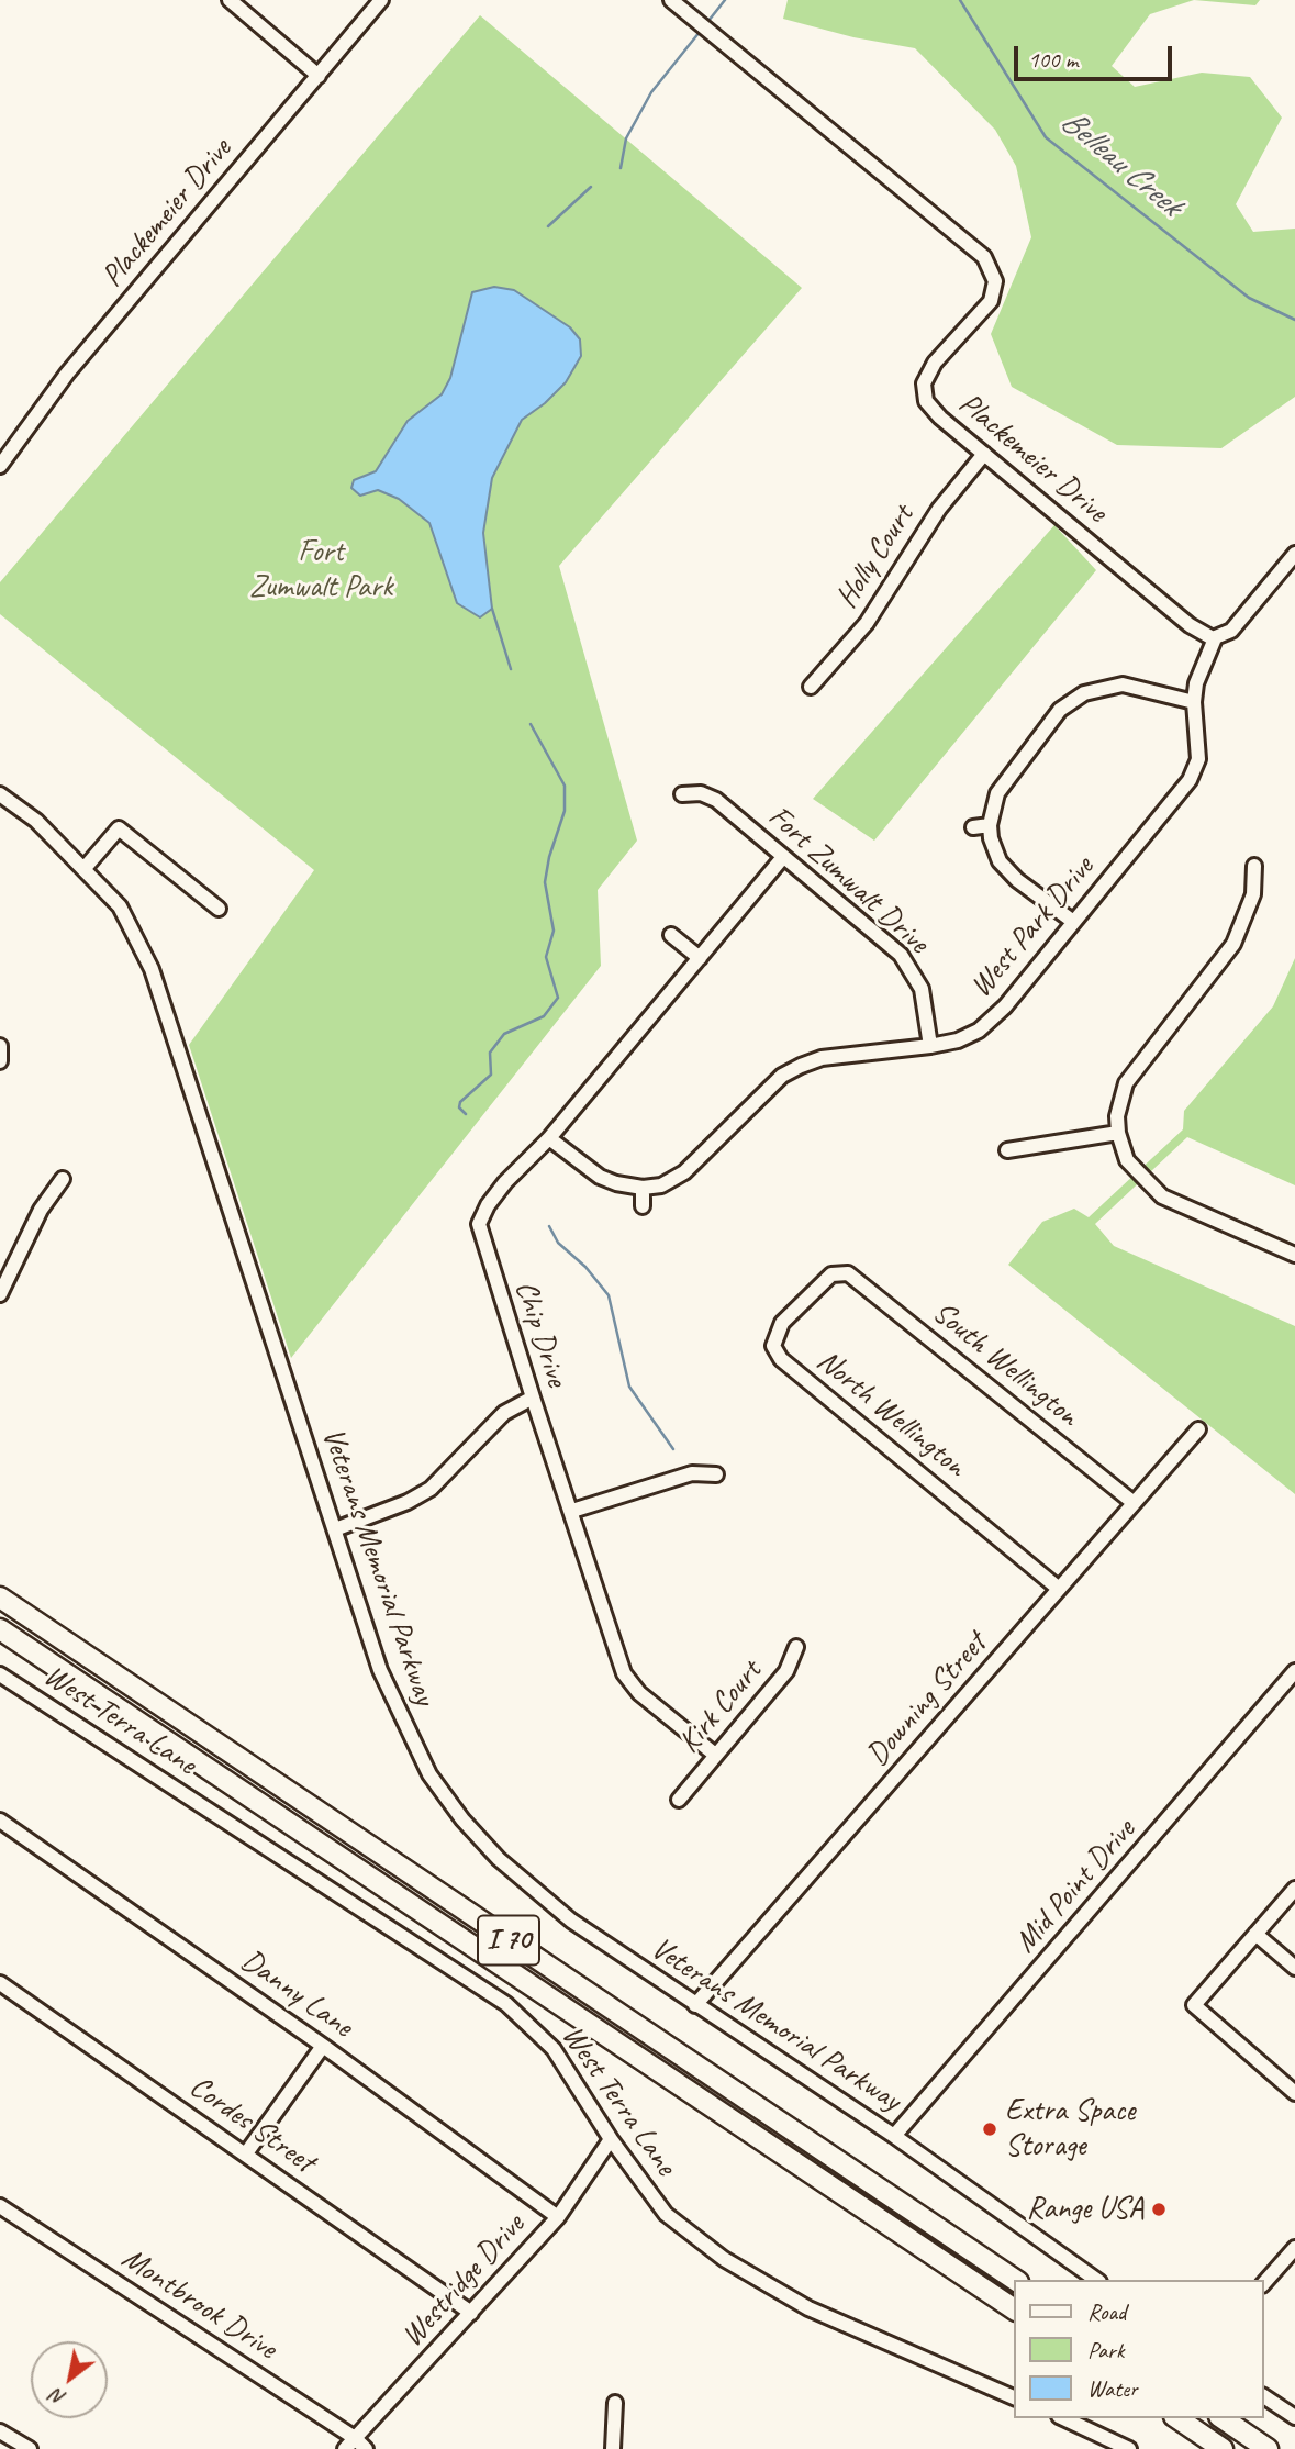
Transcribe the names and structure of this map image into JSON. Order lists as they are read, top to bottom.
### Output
{
  "streets": {
    "highway": ["I 70"],
    "street": [
      "Plackemeier Drive",
      "Holly Court",
      "Fort Zumwalt Drive",
      "West Park Drive",
      "Chip Drive",
      "South Wellington",
      "North Wellington",
      "Veterans Memorial Parkway",
      "Downing Street",
      "Kirk Court",
      "West Terra Lane",
      "Mid Point Drive",
      "Danny Lane",
      "Cordes Street",
      "Westridge Drive",
      "Montbrook Drive"
    ]
  },
  "crossings": [
    ["Plackemeier Drive", "Holly Court"],
    ["Plackemeier Drive", "West Park Drive"],
    ["Fort Zumwalt Drive", "West Park Drive"],
    ["Fort Zumwalt Drive", "Chip Drive"],
    ["Chip Drive", "Kirk Court"],
    ["South Wellington", "North Wellington"],
    ["South Wellington", "Downing Street"],
    ["North Wellington", "Downing Street"],
    ["Veterans Memorial Parkway", "Downing Street"],
    ["Veterans Memorial Parkway", "Mid Point Drive"],
    ["West Terra Lane", "Westridge Drive"],
    ["Danny Lane", "Westridge Drive"],
    ["Cordes Street", "Westridge Drive"],
    ["Westridge Drive", "Montbrook Drive"]
  ],
  "water": ["Belleau Creek"],
  "parks": ["Fort Zumwalt Park"],
  "places": ["Extra Space Storage", "Range USA"],
  "legend": ["Road", "Park", "Water"],
  "scale_bar": "100 m",
  "north": "bottom left"
}
